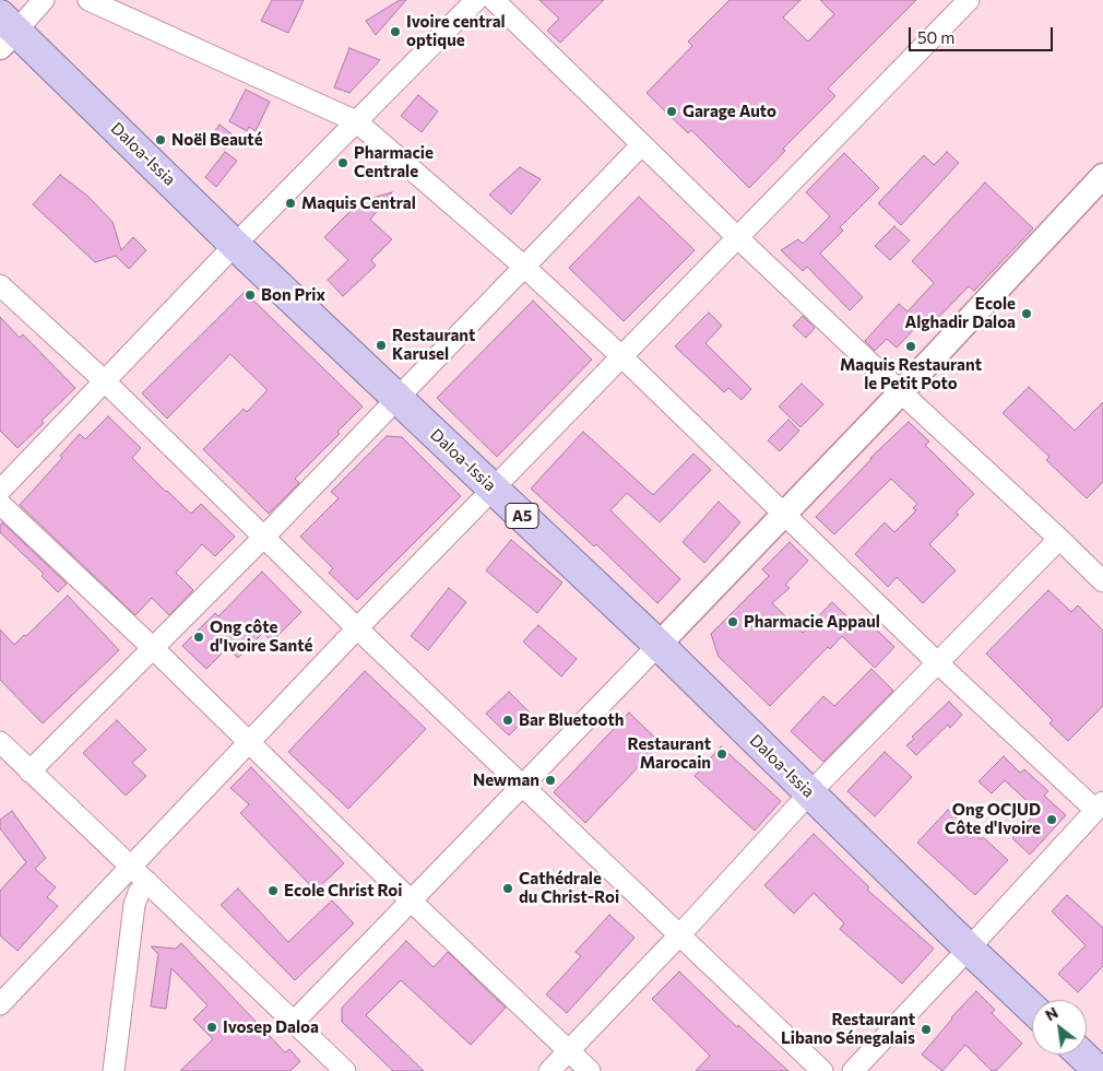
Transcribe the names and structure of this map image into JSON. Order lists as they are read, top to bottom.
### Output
{
  "streets": {
    "main road": ["Daloa-Issia", "A5"]
  },
  "places": [
    "Ivoire central optique",
    "Garage Auto",
    "Noël Beauté",
    "Pharmacie Centrale",
    "Maquis Central",
    "Bon Prix",
    "Ecole Alghadir Daloa",
    "Restaurant Karusel",
    "Maquis Restaurant le Petit Poto",
    "Pharmacie Appaul",
    "Ong côte d'Ivoire Santé",
    "Bar Bluetooth",
    "Restaurant Marocain",
    "Newman",
    "Ong OCJUD Côte d'Ivoire",
    "Cathédrale du Christ-Roi",
    "Ecole Christ Roi",
    "Ivosep Daloa",
    "Restaurant Libano Sénegalais"
  ],
  "scale_bar": "50 m",
  "north": "top left"
}
